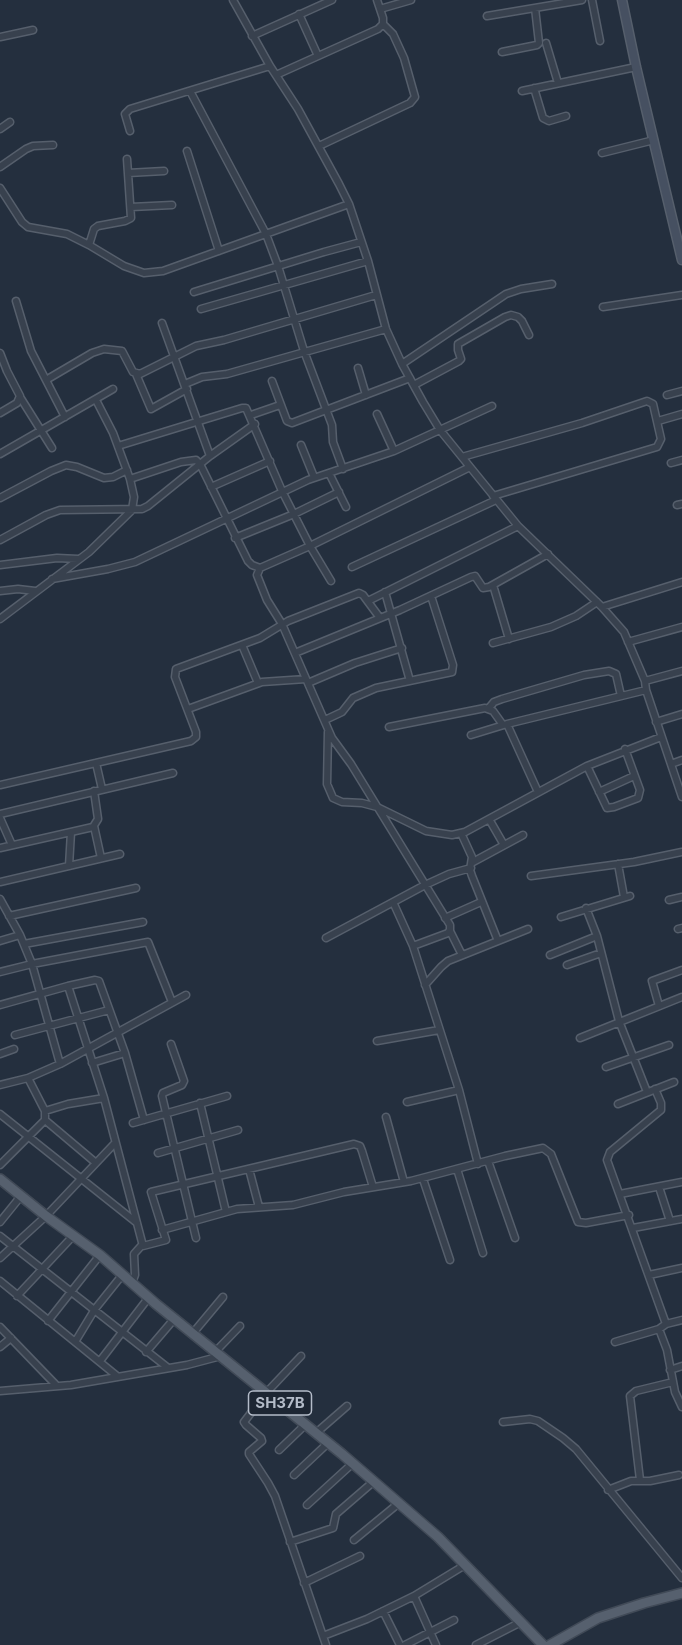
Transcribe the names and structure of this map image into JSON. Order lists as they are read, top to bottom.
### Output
{
  "streets": {
    "main road": ["SH37B"]
  }
}
